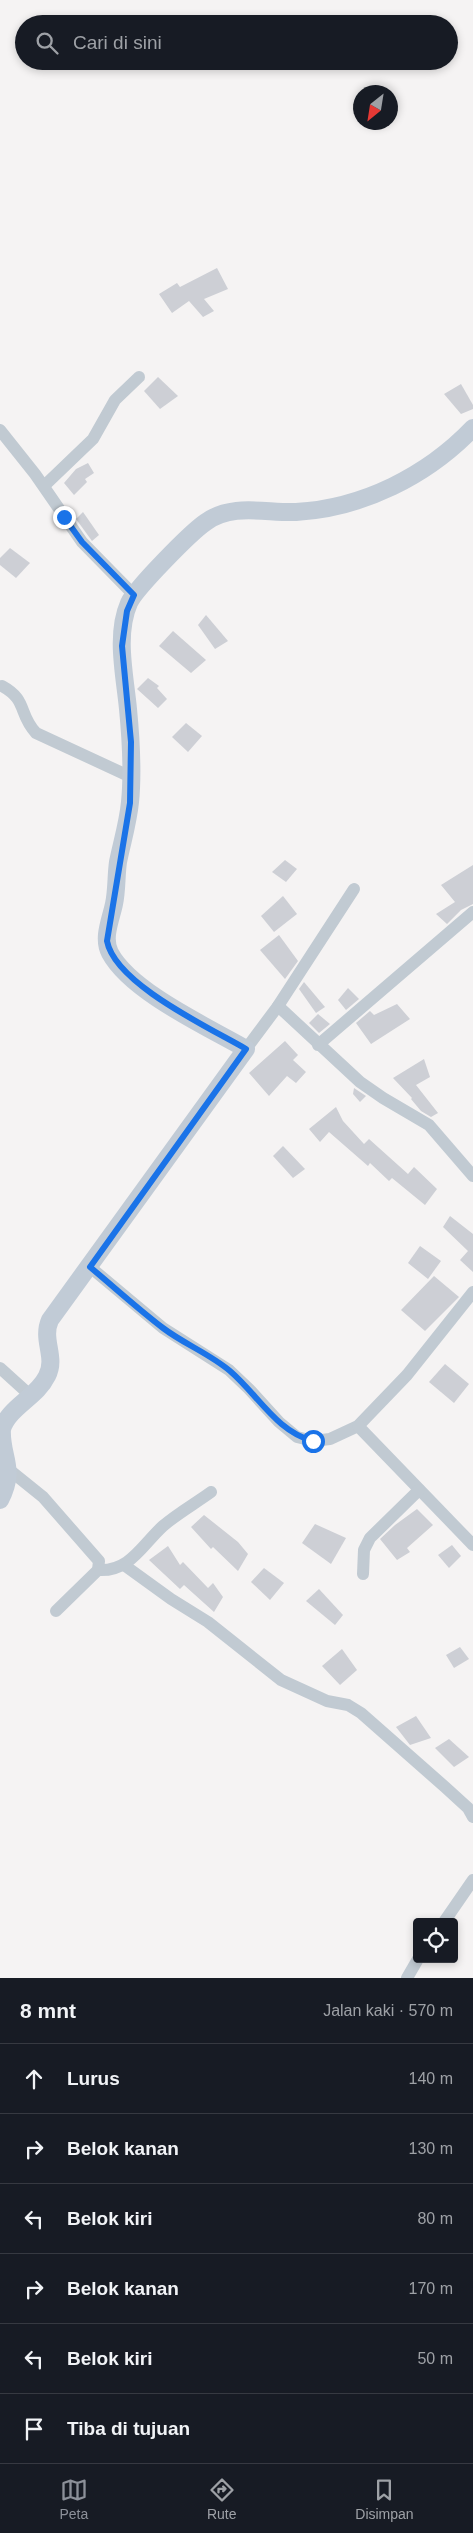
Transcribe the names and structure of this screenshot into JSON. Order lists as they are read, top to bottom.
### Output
{
  "north": "bottom left",
  "page": {
    "search": "Cari di sini",
    "heading": ["8 mnt", "Jalan kaki · 570 m"],
    "list": [
      ["Lurus", "140 m"],
      ["Belok kanan", "130 m"],
      ["Belok kiri", "80 m"],
      ["Belok kanan", "170 m"],
      ["Belok kiri", "50 m"],
      "Tiba di tujuan"
    ],
    "nav": ["Peta", "Rute", "Disimpan"]
  }
}
